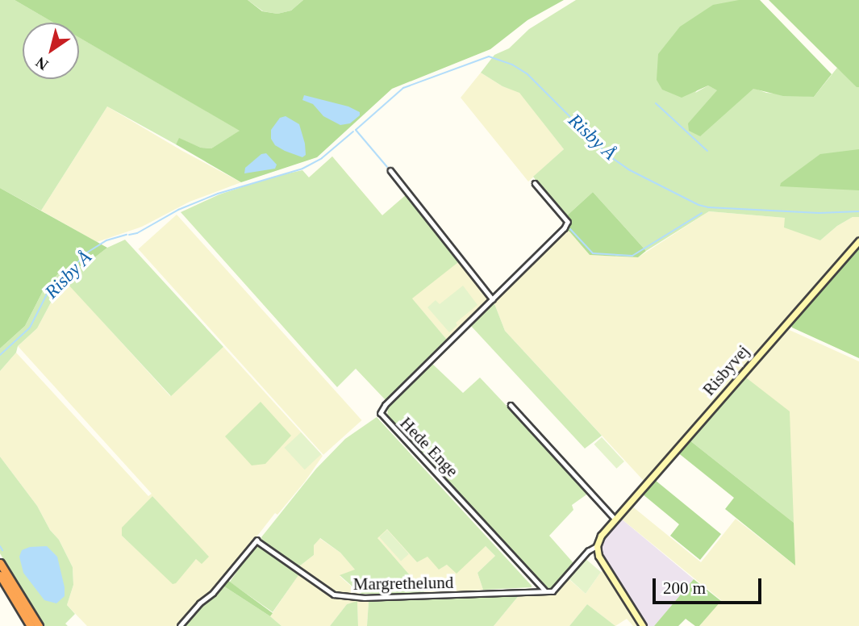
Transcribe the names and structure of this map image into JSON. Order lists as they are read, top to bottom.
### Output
{
  "streets": {
    "street": ["Risbyvej", "Hede Enge", "Margrethelund"]
  },
  "crossings": [
    ["Hede Enge", "Margrethelund"]
  ],
  "water": ["Risby Å"],
  "scale_bar": "200 m",
  "north": "bottom left"
}
